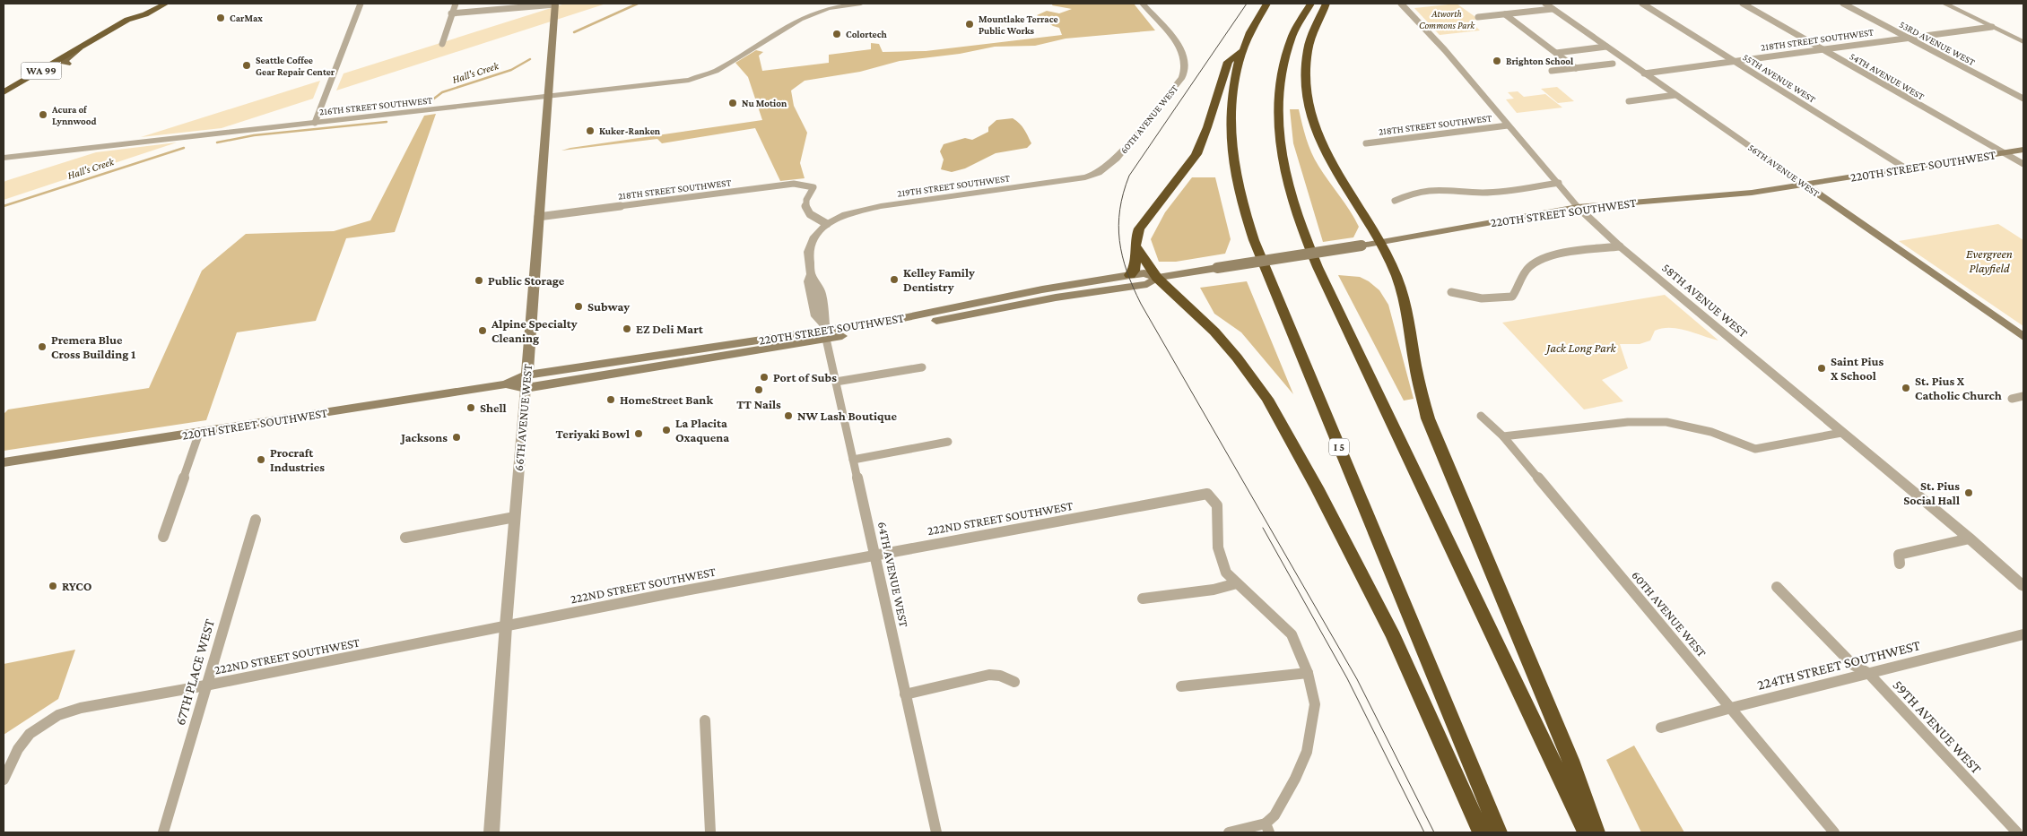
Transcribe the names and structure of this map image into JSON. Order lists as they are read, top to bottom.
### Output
{
  "streets": {
    "highway": ["WA 99", "I 5"],
    "main road": ["220TH STREET SOUTHWEST", "56TH AVENUE WEST", "66TH AVENUE WEST"],
    "street": [
      "218TH STREET SOUTHWEST",
      "53RD AVENUE WEST",
      "54TH AVENUE WEST",
      "55TH AVENUE WEST",
      "216TH STREET SOUTHWEST",
      "60TH AVENUE WEST",
      "219TH STREET SOUTHWEST",
      "58TH AVENUE WEST",
      "222ND STREET SOUTHWEST",
      "64TH AVENUE WEST",
      "224TH STREET SOUTHWEST",
      "67TH PLACE WEST",
      "59TH AVENUE WEST"
    ]
  },
  "crossings": [
    ["218TH STREET SOUTHWEST", "53RD AVENUE WEST"],
    ["218TH STREET SOUTHWEST", "54TH AVENUE WEST"],
    ["218TH STREET SOUTHWEST", "55TH AVENUE WEST"],
    ["218TH STREET SOUTHWEST", "56TH AVENUE WEST"],
    ["218TH STREET SOUTHWEST", "219TH STREET SOUTHWEST"],
    ["218TH STREET SOUTHWEST", "58TH AVENUE WEST"],
    ["218TH STREET SOUTHWEST", "66TH AVENUE WEST"],
    ["218TH STREET SOUTHWEST", "64TH AVENUE WEST"],
    ["54TH AVENUE WEST", "220TH STREET SOUTHWEST"],
    ["55TH AVENUE WEST", "220TH STREET SOUTHWEST"],
    ["216TH STREET SOUTHWEST", "66TH AVENUE WEST"],
    ["60TH AVENUE WEST", "219TH STREET SOUTHWEST"],
    ["60TH AVENUE WEST", "224TH STREET SOUTHWEST"],
    ["220TH STREET SOUTHWEST", "56TH AVENUE WEST"],
    ["220TH STREET SOUTHWEST", "58TH AVENUE WEST"],
    ["220TH STREET SOUTHWEST", "66TH AVENUE WEST"],
    ["220TH STREET SOUTHWEST", "64TH AVENUE WEST"],
    ["219TH STREET SOUTHWEST", "64TH AVENUE WEST"],
    ["66TH AVENUE WEST", "222ND STREET SOUTHWEST"],
    ["222ND STREET SOUTHWEST", "64TH AVENUE WEST"],
    ["222ND STREET SOUTHWEST", "67TH PLACE WEST"],
    ["224TH STREET SOUTHWEST", "59TH AVENUE WEST"]
  ],
  "water": ["Hall's Creek"],
  "parks": ["Atworth Commons Park", "Evergreen Playfield", "Jack Long Park"],
  "places": [
    "CarMax",
    "Mountlake Terrace Public Works",
    "Colortech",
    "Brighton School",
    "Seattle Coffee Gear Repair Center",
    "Nu Motion",
    "Acura of Lynnwood",
    "Kuker-Ranken",
    "Kelley Family Dentistry",
    "Public Storage",
    "Subway",
    "EZ Deli Mart",
    "Alpine Specialty Cleaning",
    "Premera Blue Cross Building 1",
    "Saint Pius X School",
    "Port of Subs",
    "St. Pius X Catholic Church",
    "TT Nails",
    "HomeStreet Bank",
    "Shell",
    "NW Lash Boutique",
    "La Placita Oxaquena",
    "Teriyaki Bowl",
    "Jacksons",
    "Procraft Industries",
    "St. Pius Social Hall",
    "RYCO"
  ]
}
